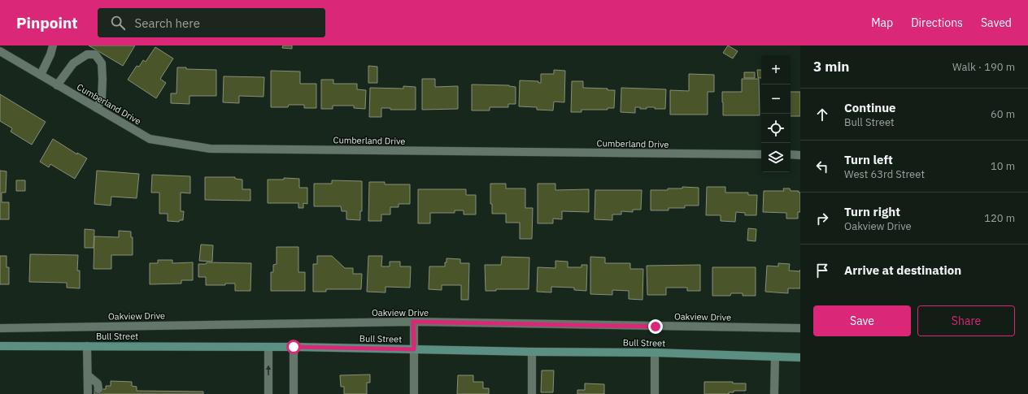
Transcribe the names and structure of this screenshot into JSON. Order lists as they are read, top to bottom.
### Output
{
  "streets": {
    "street": ["Cumberland Drive", "Oakview Drive", "Bull Street"]
  },
  "page": {
    "header": "Pinpoint",
    "search": "Search here",
    "nav": ["Map", "Directions", "Saved"],
    "heading": ["3 min", "Walk · 190 m"],
    "map_buttons": ["+", "−"],
    "list": [
      ["Continue", "Bull Street", "60 m"],
      ["Turn left", "West 63rd Street", "10 m"],
      ["Turn right", "Oakview Drive", "120 m"],
      "Arrive at destination"
    ],
    "buttons": ["Save", "Share"]
  }
}
